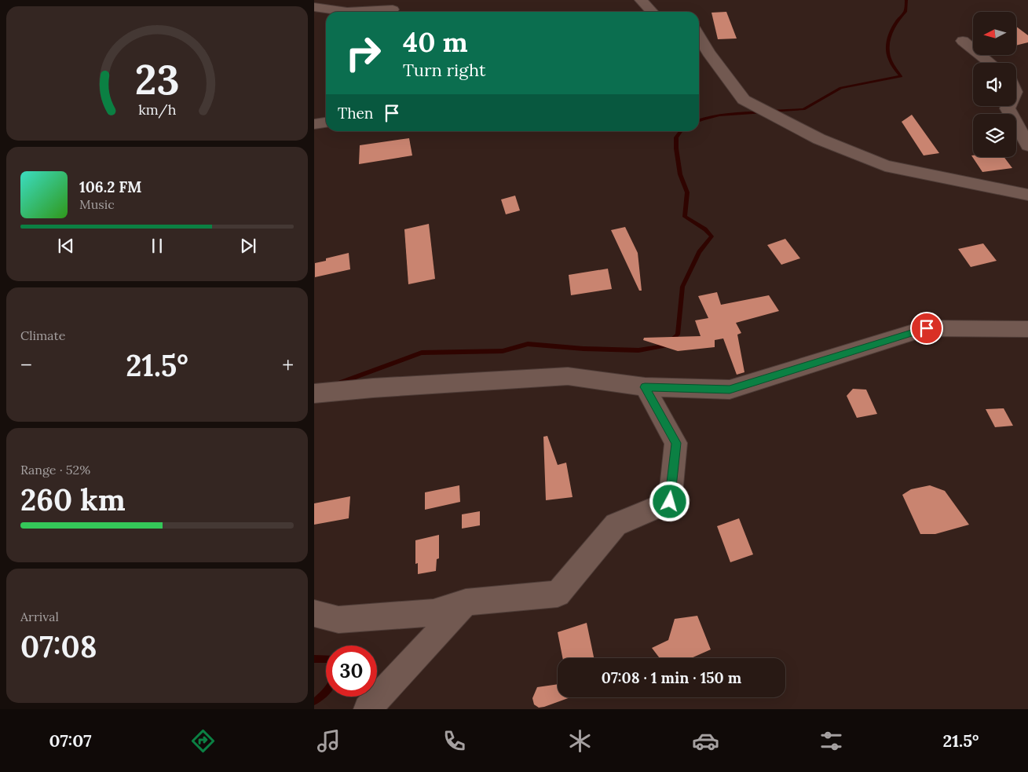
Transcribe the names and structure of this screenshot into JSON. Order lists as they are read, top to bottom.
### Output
{
  "north": "left",
  "page": {
    "turn": ["40 m", "Turn right"],
    "then": "Then",
    "song": ["106.2 FM", "Music"],
    "tile": [
      "Climate",
      ["Range · 52%", "260 km"],
      ["Arrival", "07:08"]
    ],
    "heat": ["−", "21.5°", "+"],
    "limit": "30",
    "trip": "07:08 · 1 min · 150 m",
    "tabs": ["07:07", "21.5°"],
    "gauge": ["23", "km/h"]
  }
}
